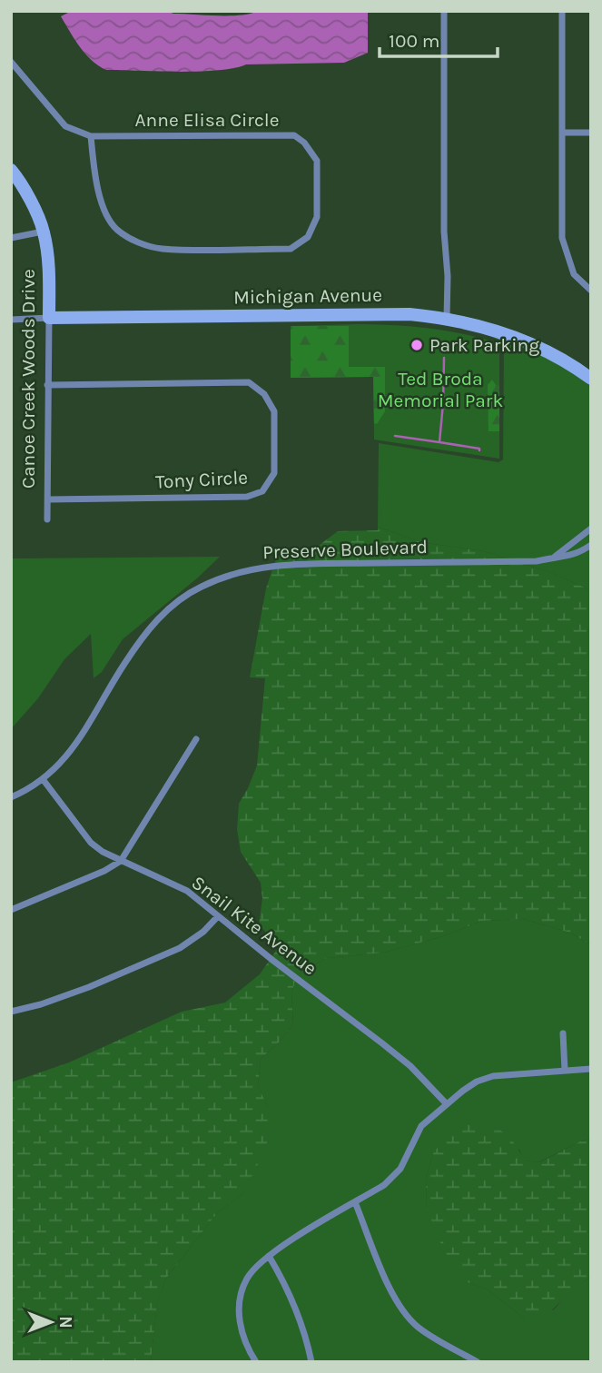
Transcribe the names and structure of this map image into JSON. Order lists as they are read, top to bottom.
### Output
{
  "streets": {
    "street": [
      "Anne Elisa Circle",
      "Michigan Avenue",
      "Canoe Creek Woods Drive",
      "Tony Circle",
      "Preserve Boulevard",
      "Snail Kite Avenue"
    ]
  },
  "crossings": [
    ["Michigan Avenue", "Canoe Creek Woods Drive"],
    ["Canoe Creek Woods Drive", "Tony Circle"],
    ["Preserve Boulevard", "Snail Kite Avenue"]
  ],
  "parks": ["Ted Broda Memorial Park"],
  "places": ["Park Parking"],
  "scale_bar": "100 m",
  "north": "right"
}
